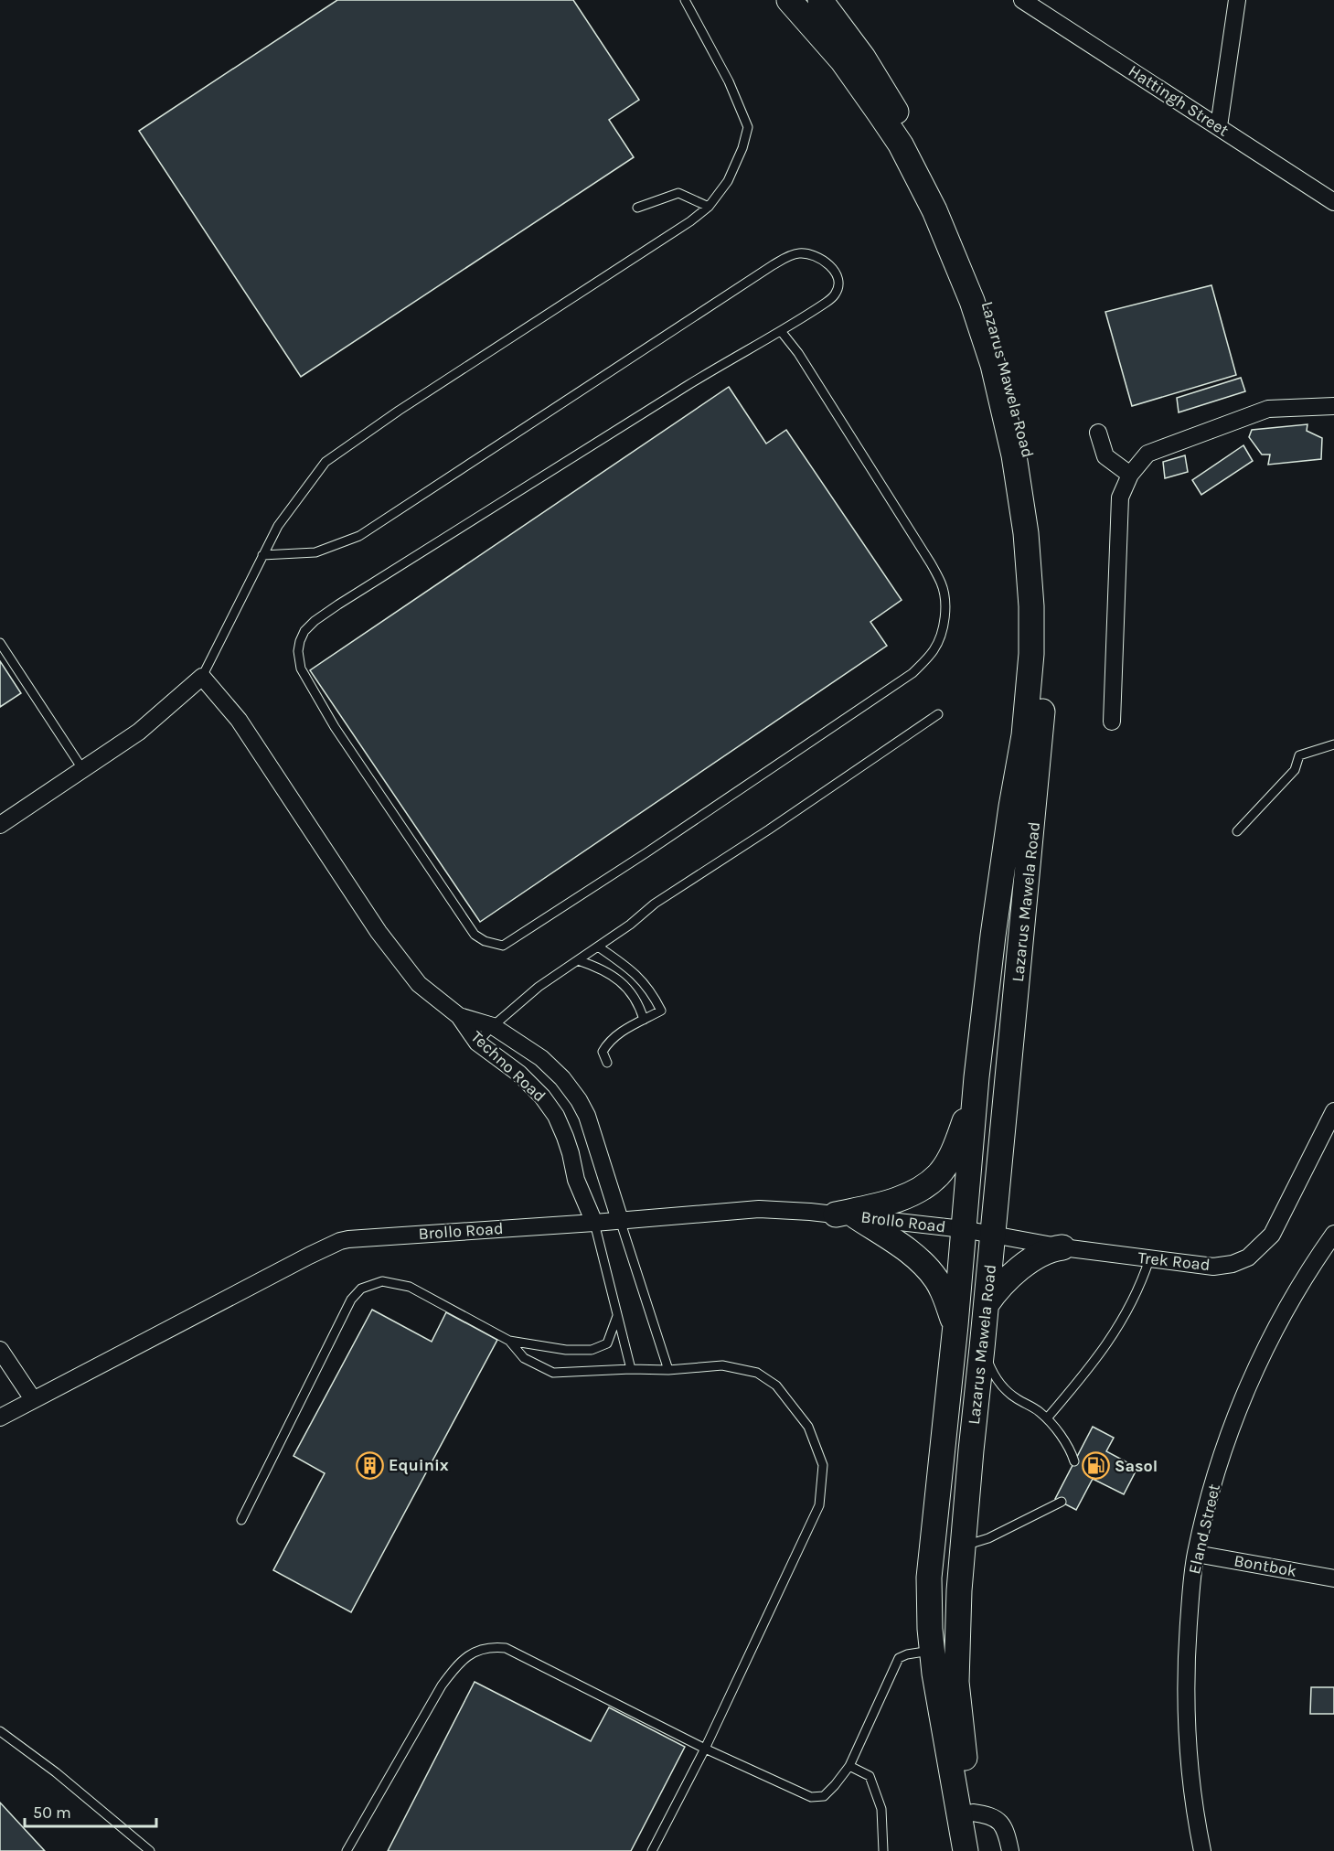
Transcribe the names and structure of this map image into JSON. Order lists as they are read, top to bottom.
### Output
{
  "streets": {
    "main road": ["Lazarus Mawela Road"],
    "street": [
      "Hattingh Street",
      "Techno Road",
      "Brollo Road",
      "Trek Road",
      "Eland Street",
      "Bontbok"
    ]
  },
  "crossings": [
    ["Lazarus Mawela Road", "Brollo Road"],
    ["Lazarus Mawela Road", "Trek Road"],
    ["Techno Road", "Brollo Road"],
    ["Brollo Road", "Trek Road"],
    ["Eland Street", "Bontbok"]
  ],
  "places": {
    "building": ["Equinix"],
    "fuel station": ["Sasol"]
  },
  "scale_bar": "50 m"
}
